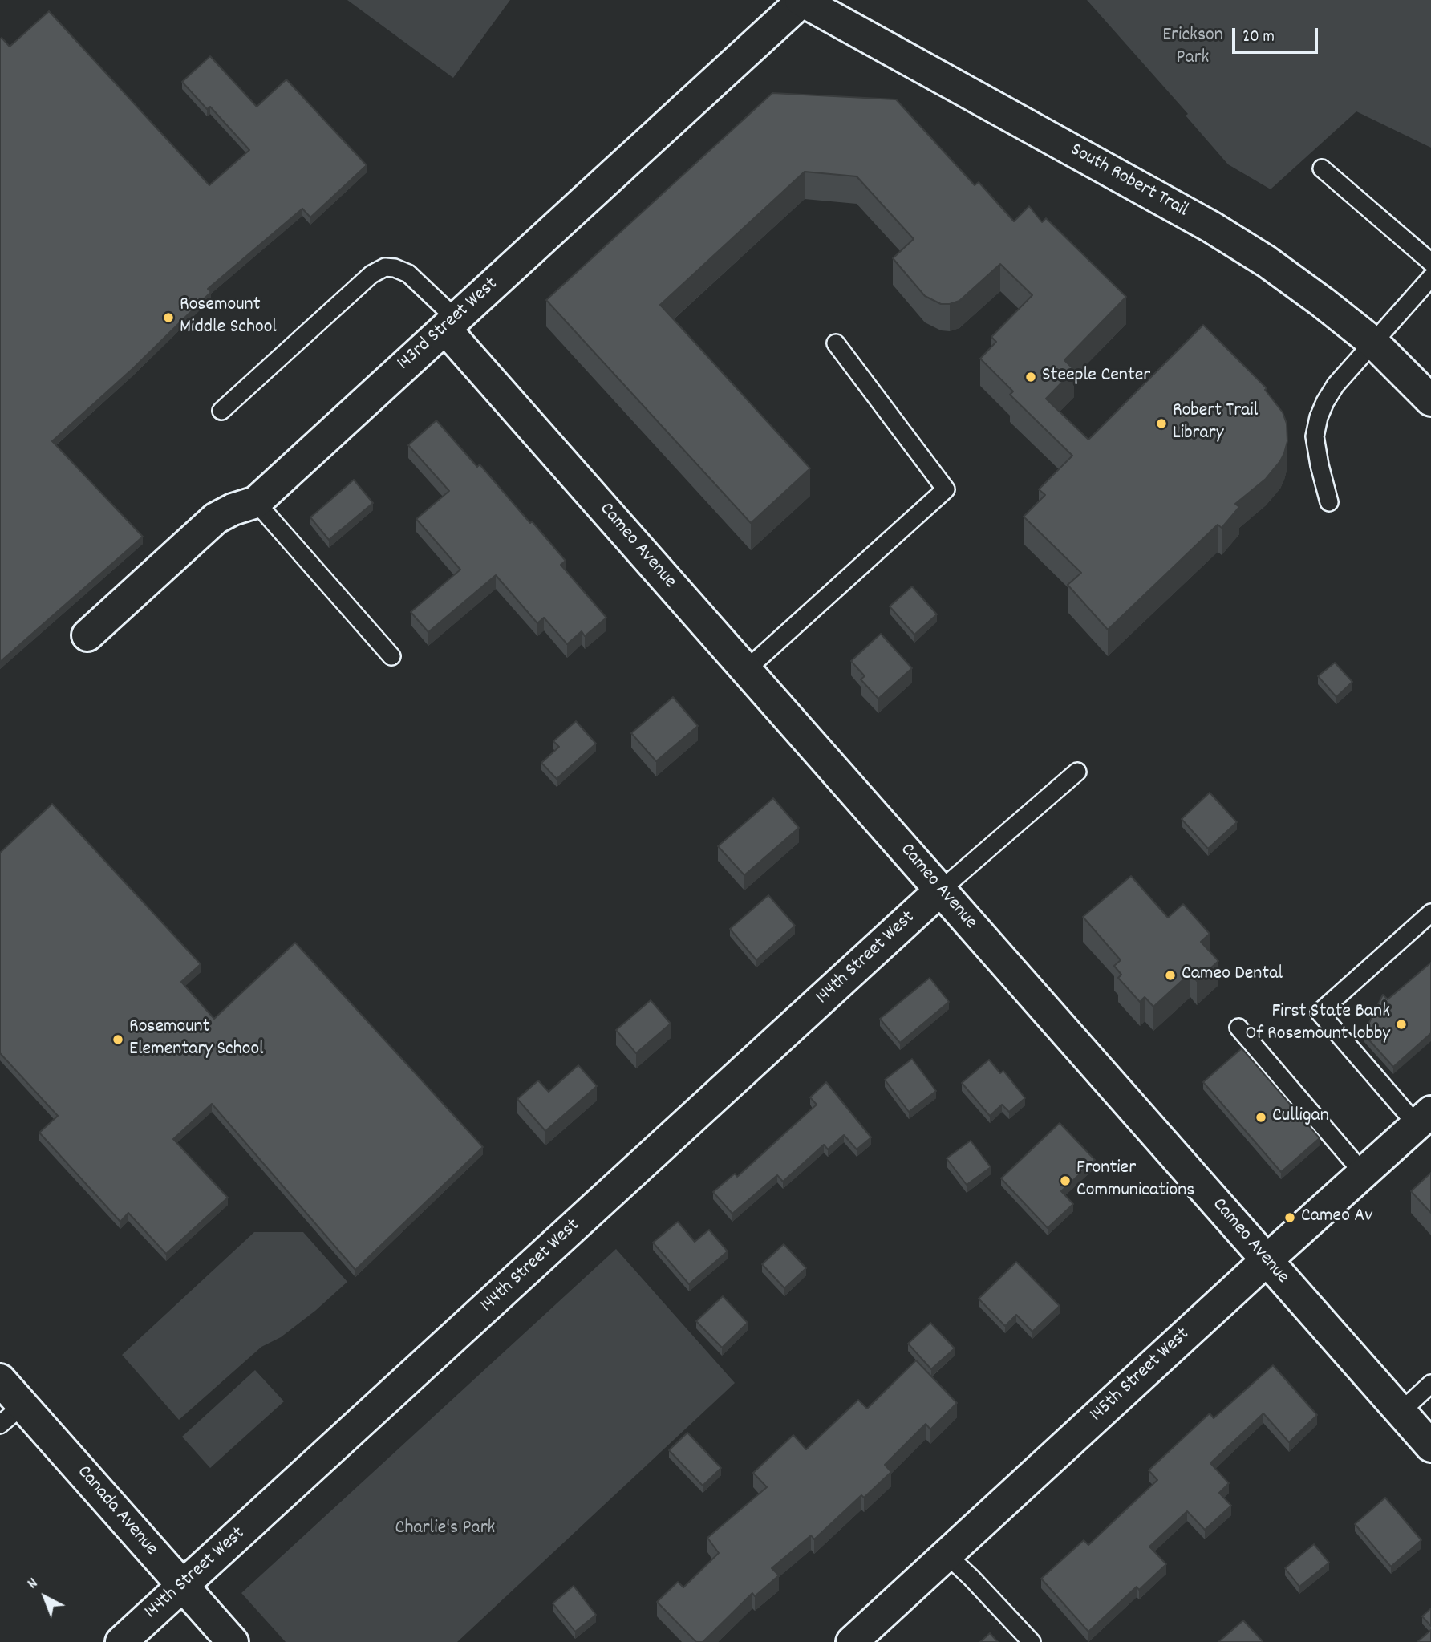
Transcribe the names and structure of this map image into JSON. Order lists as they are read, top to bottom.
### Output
{
  "streets": {
    "street": [
      "South Robert Trail",
      "143rd Street West",
      "Cameo Avenue",
      "144th Street West",
      "145th Street West",
      "Canada Avenue"
    ]
  },
  "crossings": [
    ["South Robert Trail", "143rd Street West"],
    ["143rd Street West", "Cameo Avenue"],
    ["Cameo Avenue", "144th Street West"],
    ["Cameo Avenue", "145th Street West"],
    ["144th Street West", "Canada Avenue"]
  ],
  "parks": ["Erickson Park", "Charlie's Park"],
  "places": [
    "Rosemount Middle School",
    "Steeple Center",
    "Robert Trail Library",
    "Cameo Dental",
    "First State Bank Of Rosemount lobby",
    "Rosemount Elementary School",
    "Culligan",
    "Frontier Communications",
    "Cameo Av"
  ],
  "scale_bar": "20 m",
  "north": "top left"
}
